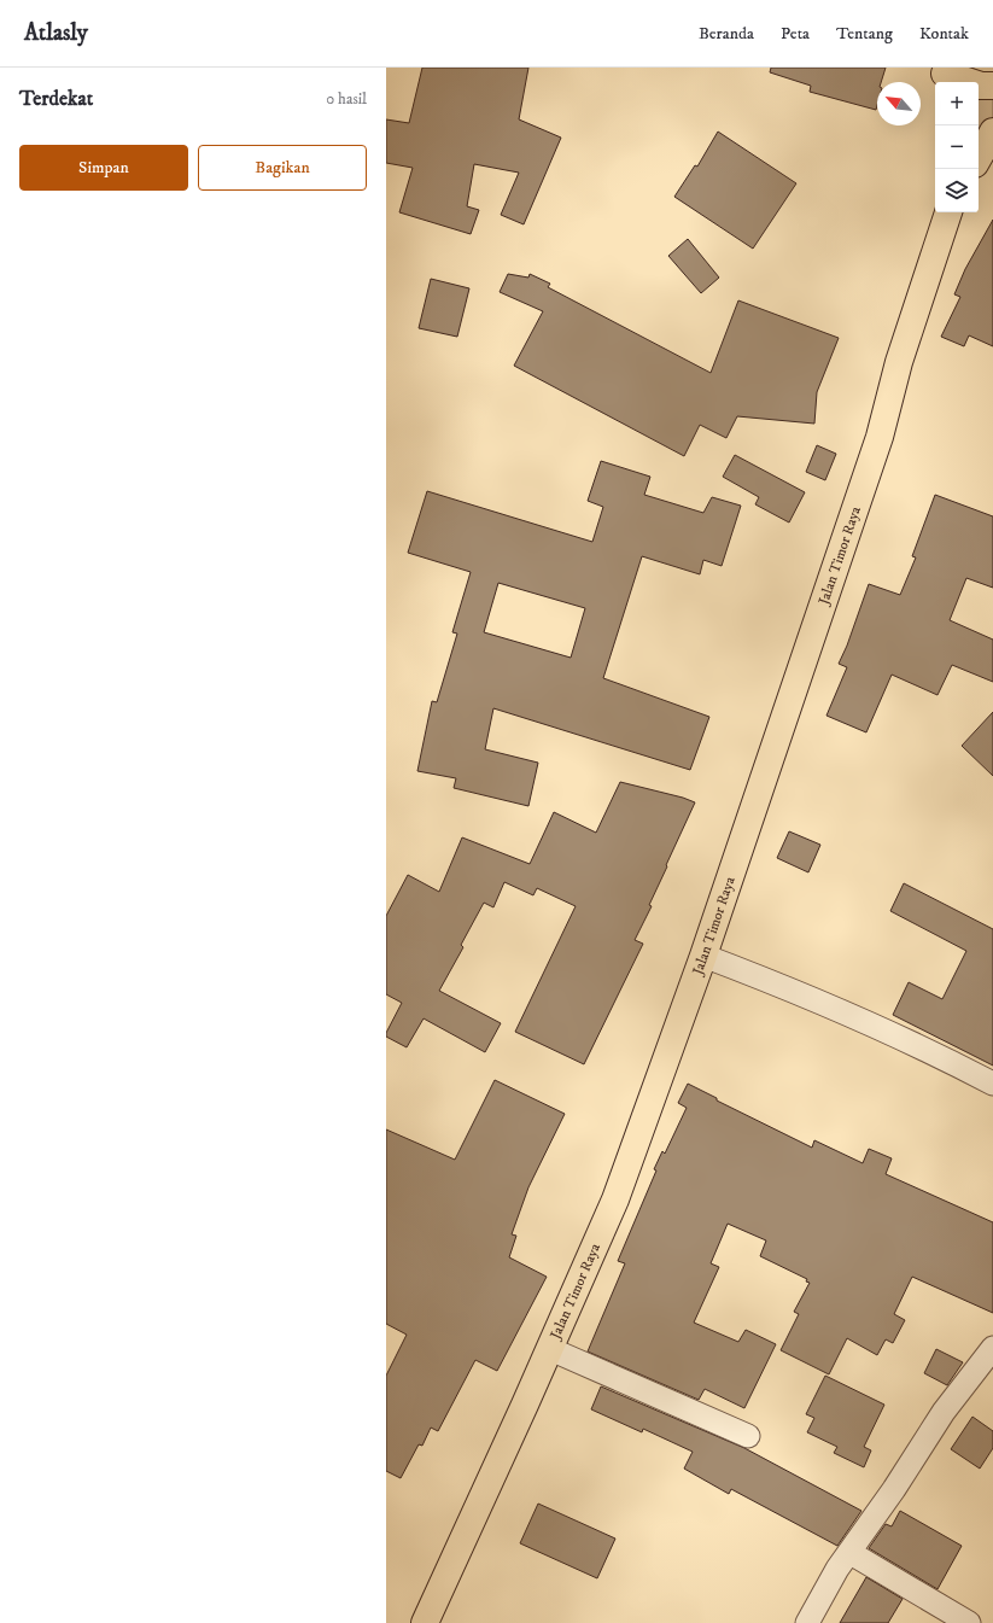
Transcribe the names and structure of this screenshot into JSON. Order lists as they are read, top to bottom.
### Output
{
  "streets": {
    "highway": ["Jalan Timor Raya"]
  },
  "north": "top left",
  "page": {
    "header": "Atlasly",
    "nav": [
      "Beranda",
      "Peta",
      "Tentang",
      "Kontak"
    ],
    "heading": ["Terdekat", "0 hasil"],
    "map_buttons": ["+", "−"],
    "buttons": ["Simpan", "Bagikan"]
  }
}
